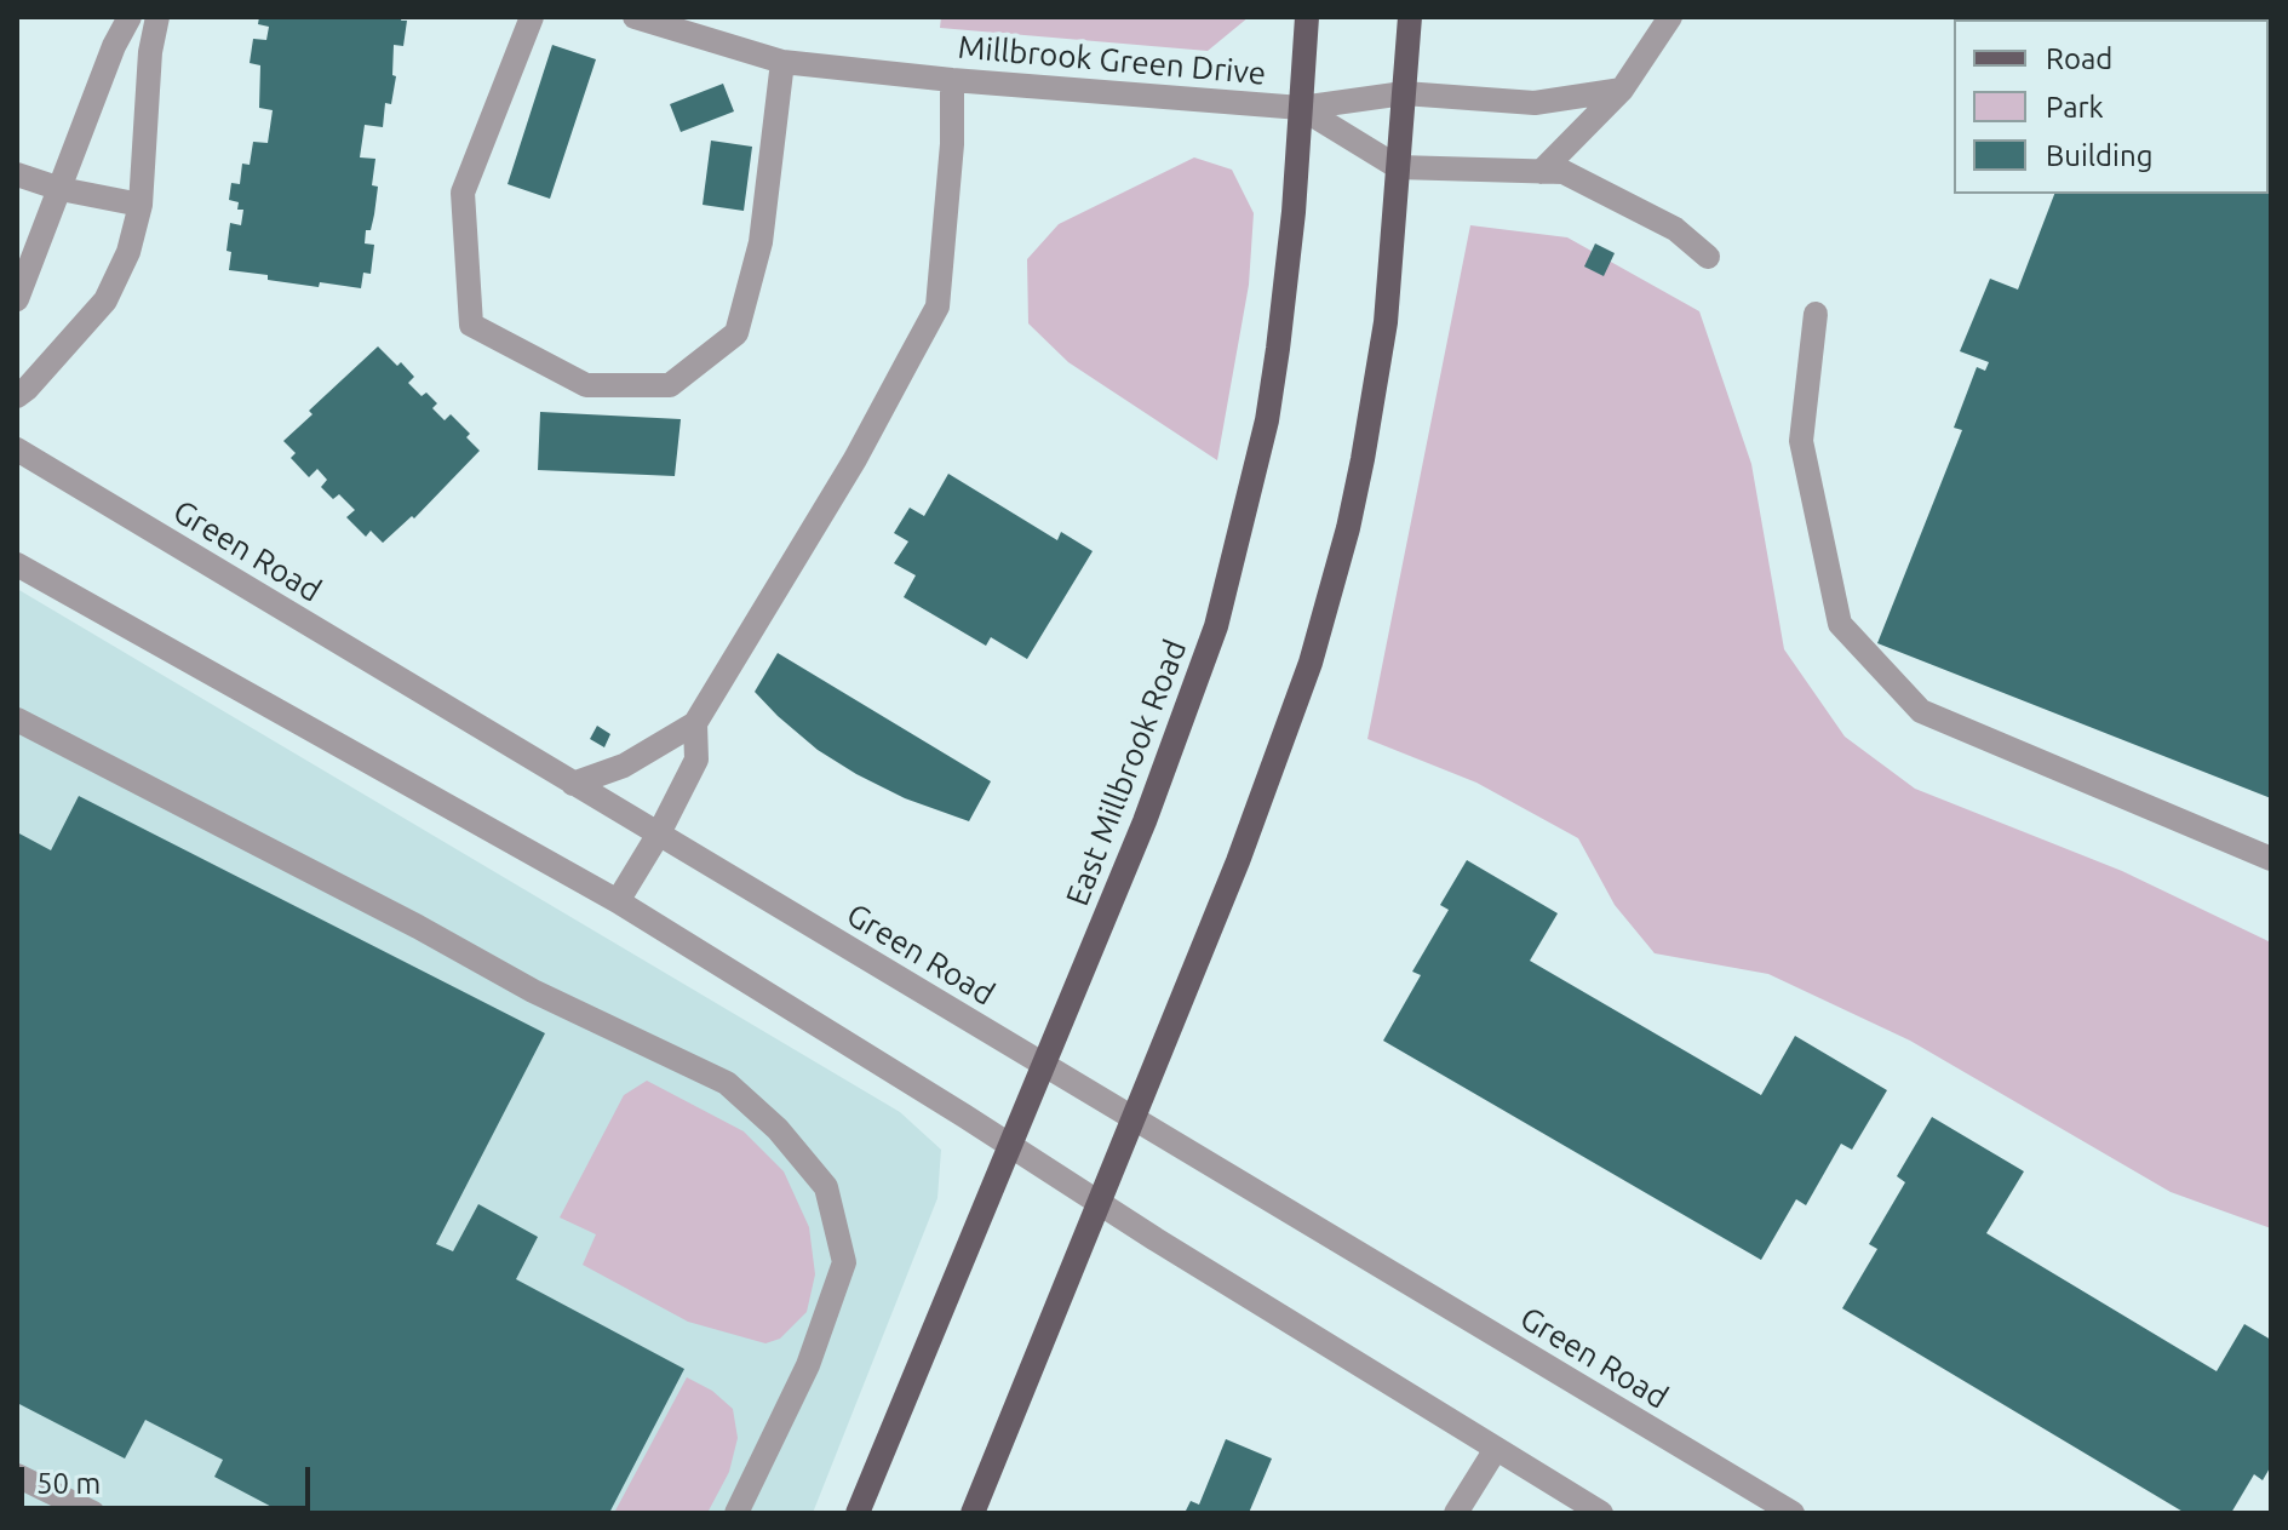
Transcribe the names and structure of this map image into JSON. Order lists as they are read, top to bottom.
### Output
{
  "streets": {
    "main road": ["East Millbrook Road"],
    "street": ["Millbrook Green Drive", "Green Road"]
  },
  "crossings": [
    ["Millbrook Green Drive", "East Millbrook Road"],
    ["Green Road", "East Millbrook Road"]
  ],
  "legend": ["Road", "Park", "Building"],
  "scale_bar": "50 m"
}
